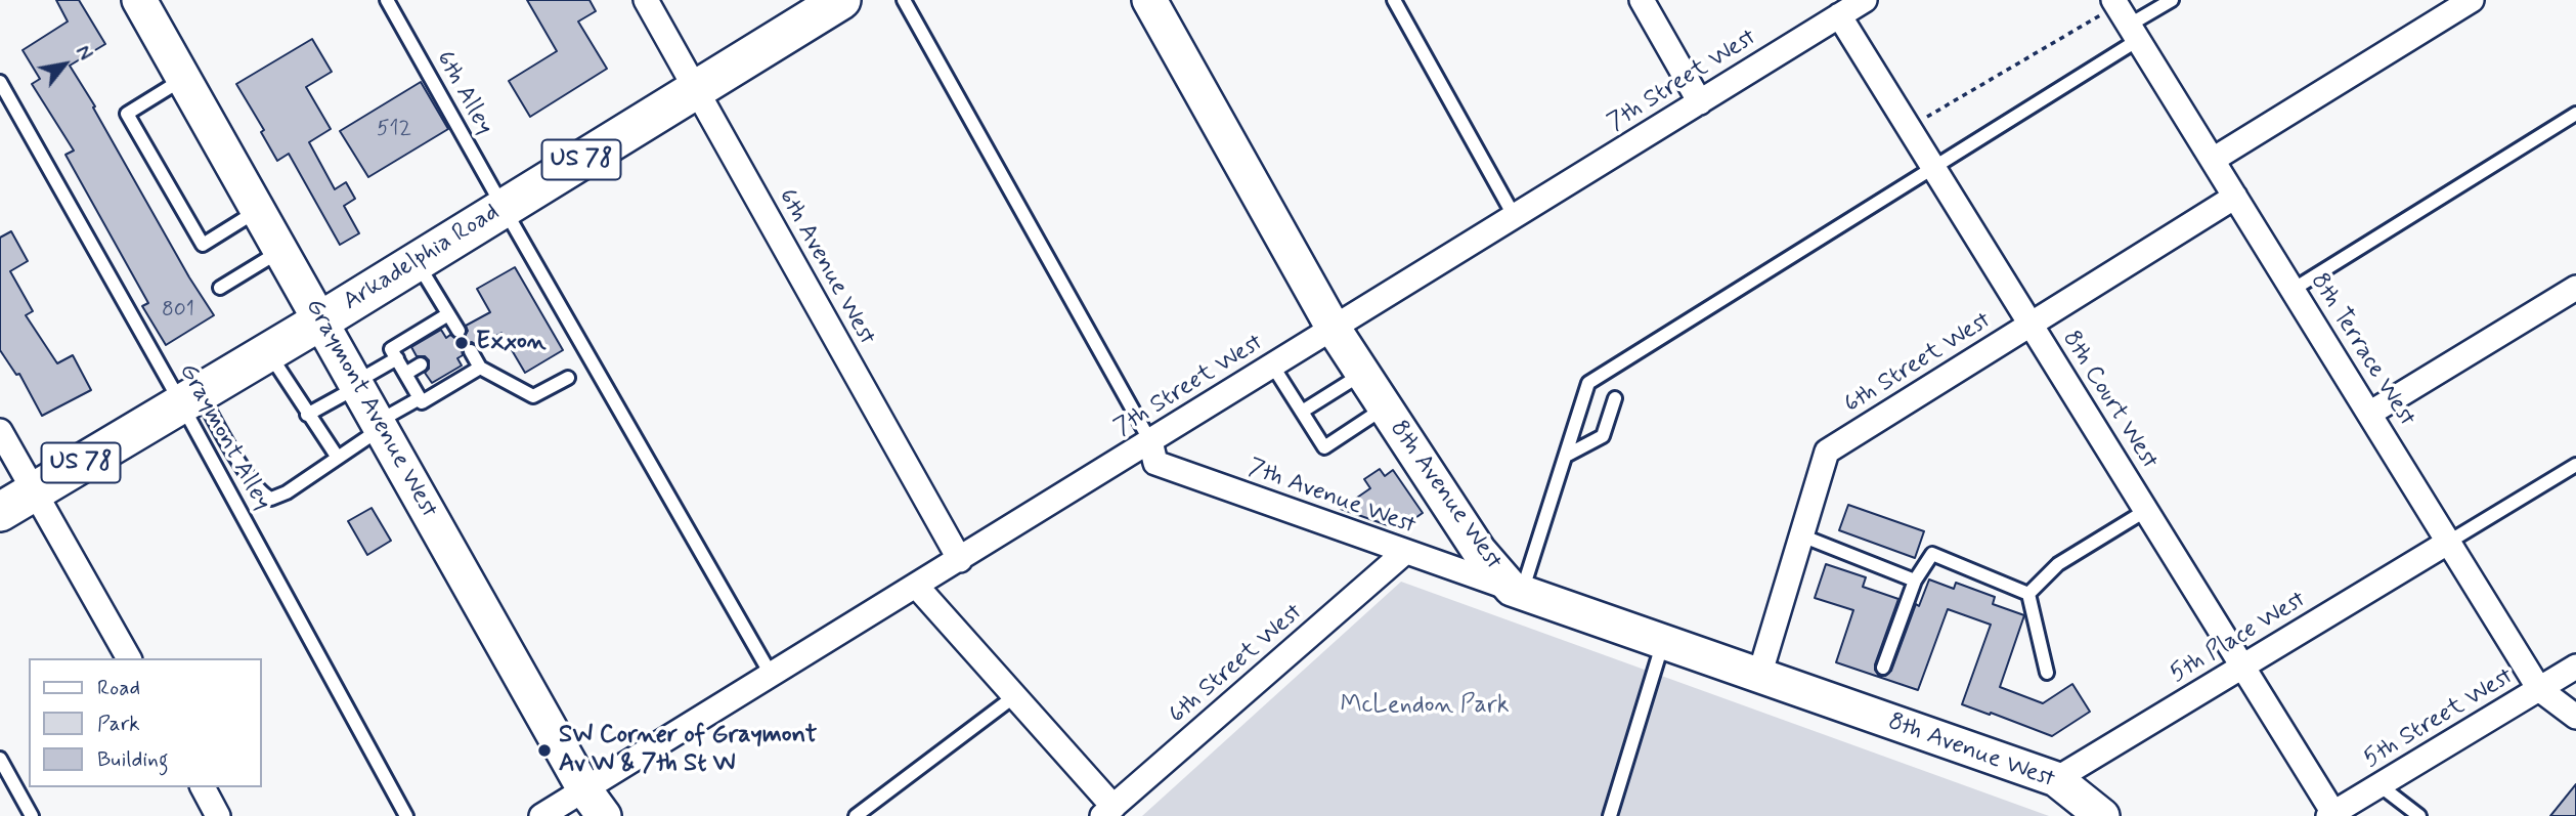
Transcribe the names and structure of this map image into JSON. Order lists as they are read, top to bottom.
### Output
{
  "streets": {
    "main road": [
      "US 78",
      "Arkadelphia Road",
      "Graymont Avenue West",
      "8th Avenue West"
    ],
    "street": [
      "7th Street West",
      "6th Avenue West",
      "8th Terrace West",
      "6th Street West",
      "8th Court West",
      "7th Avenue West",
      "5th Place West",
      "5th Street West"
    ],
    "lane": ["6th Alley", "Graymont Alley"]
  },
  "crossings": [
    ["7th Street West", "6th Alley"],
    ["7th Street West", "6th Avenue West"],
    ["7th Street West", "8th Court West"],
    ["7th Street West", "Graymont Avenue West"],
    ["7th Street West", "8th Avenue West"],
    ["7th Street West", "7th Avenue West"],
    ["6th Alley", "Arkadelphia Road"],
    ["Arkadelphia Road", "6th Avenue West"],
    ["Arkadelphia Road", "Graymont Avenue West"],
    ["Arkadelphia Road", "Graymont Alley"],
    ["8th Terrace West", "6th Street West"],
    ["8th Terrace West", "5th Place West"],
    ["8th Terrace West", "5th Street West"],
    ["6th Street West", "8th Court West"],
    ["6th Street West", "8th Avenue West"],
    ["6th Street West", "7th Avenue West"],
    ["8th Court West", "5th Place West"],
    ["8th Court West", "5th Street West"],
    ["8th Avenue West", "7th Avenue West"],
    ["8th Avenue West", "5th Place West"]
  ],
  "parks": ["McLendon Park"],
  "places": ["Exxon", "SW Corner of Graymont Av W & 7th St W"],
  "house_numbers": ["512", "801"],
  "legend": ["Road", "Park", "Building"],
  "north": "top right"
}
